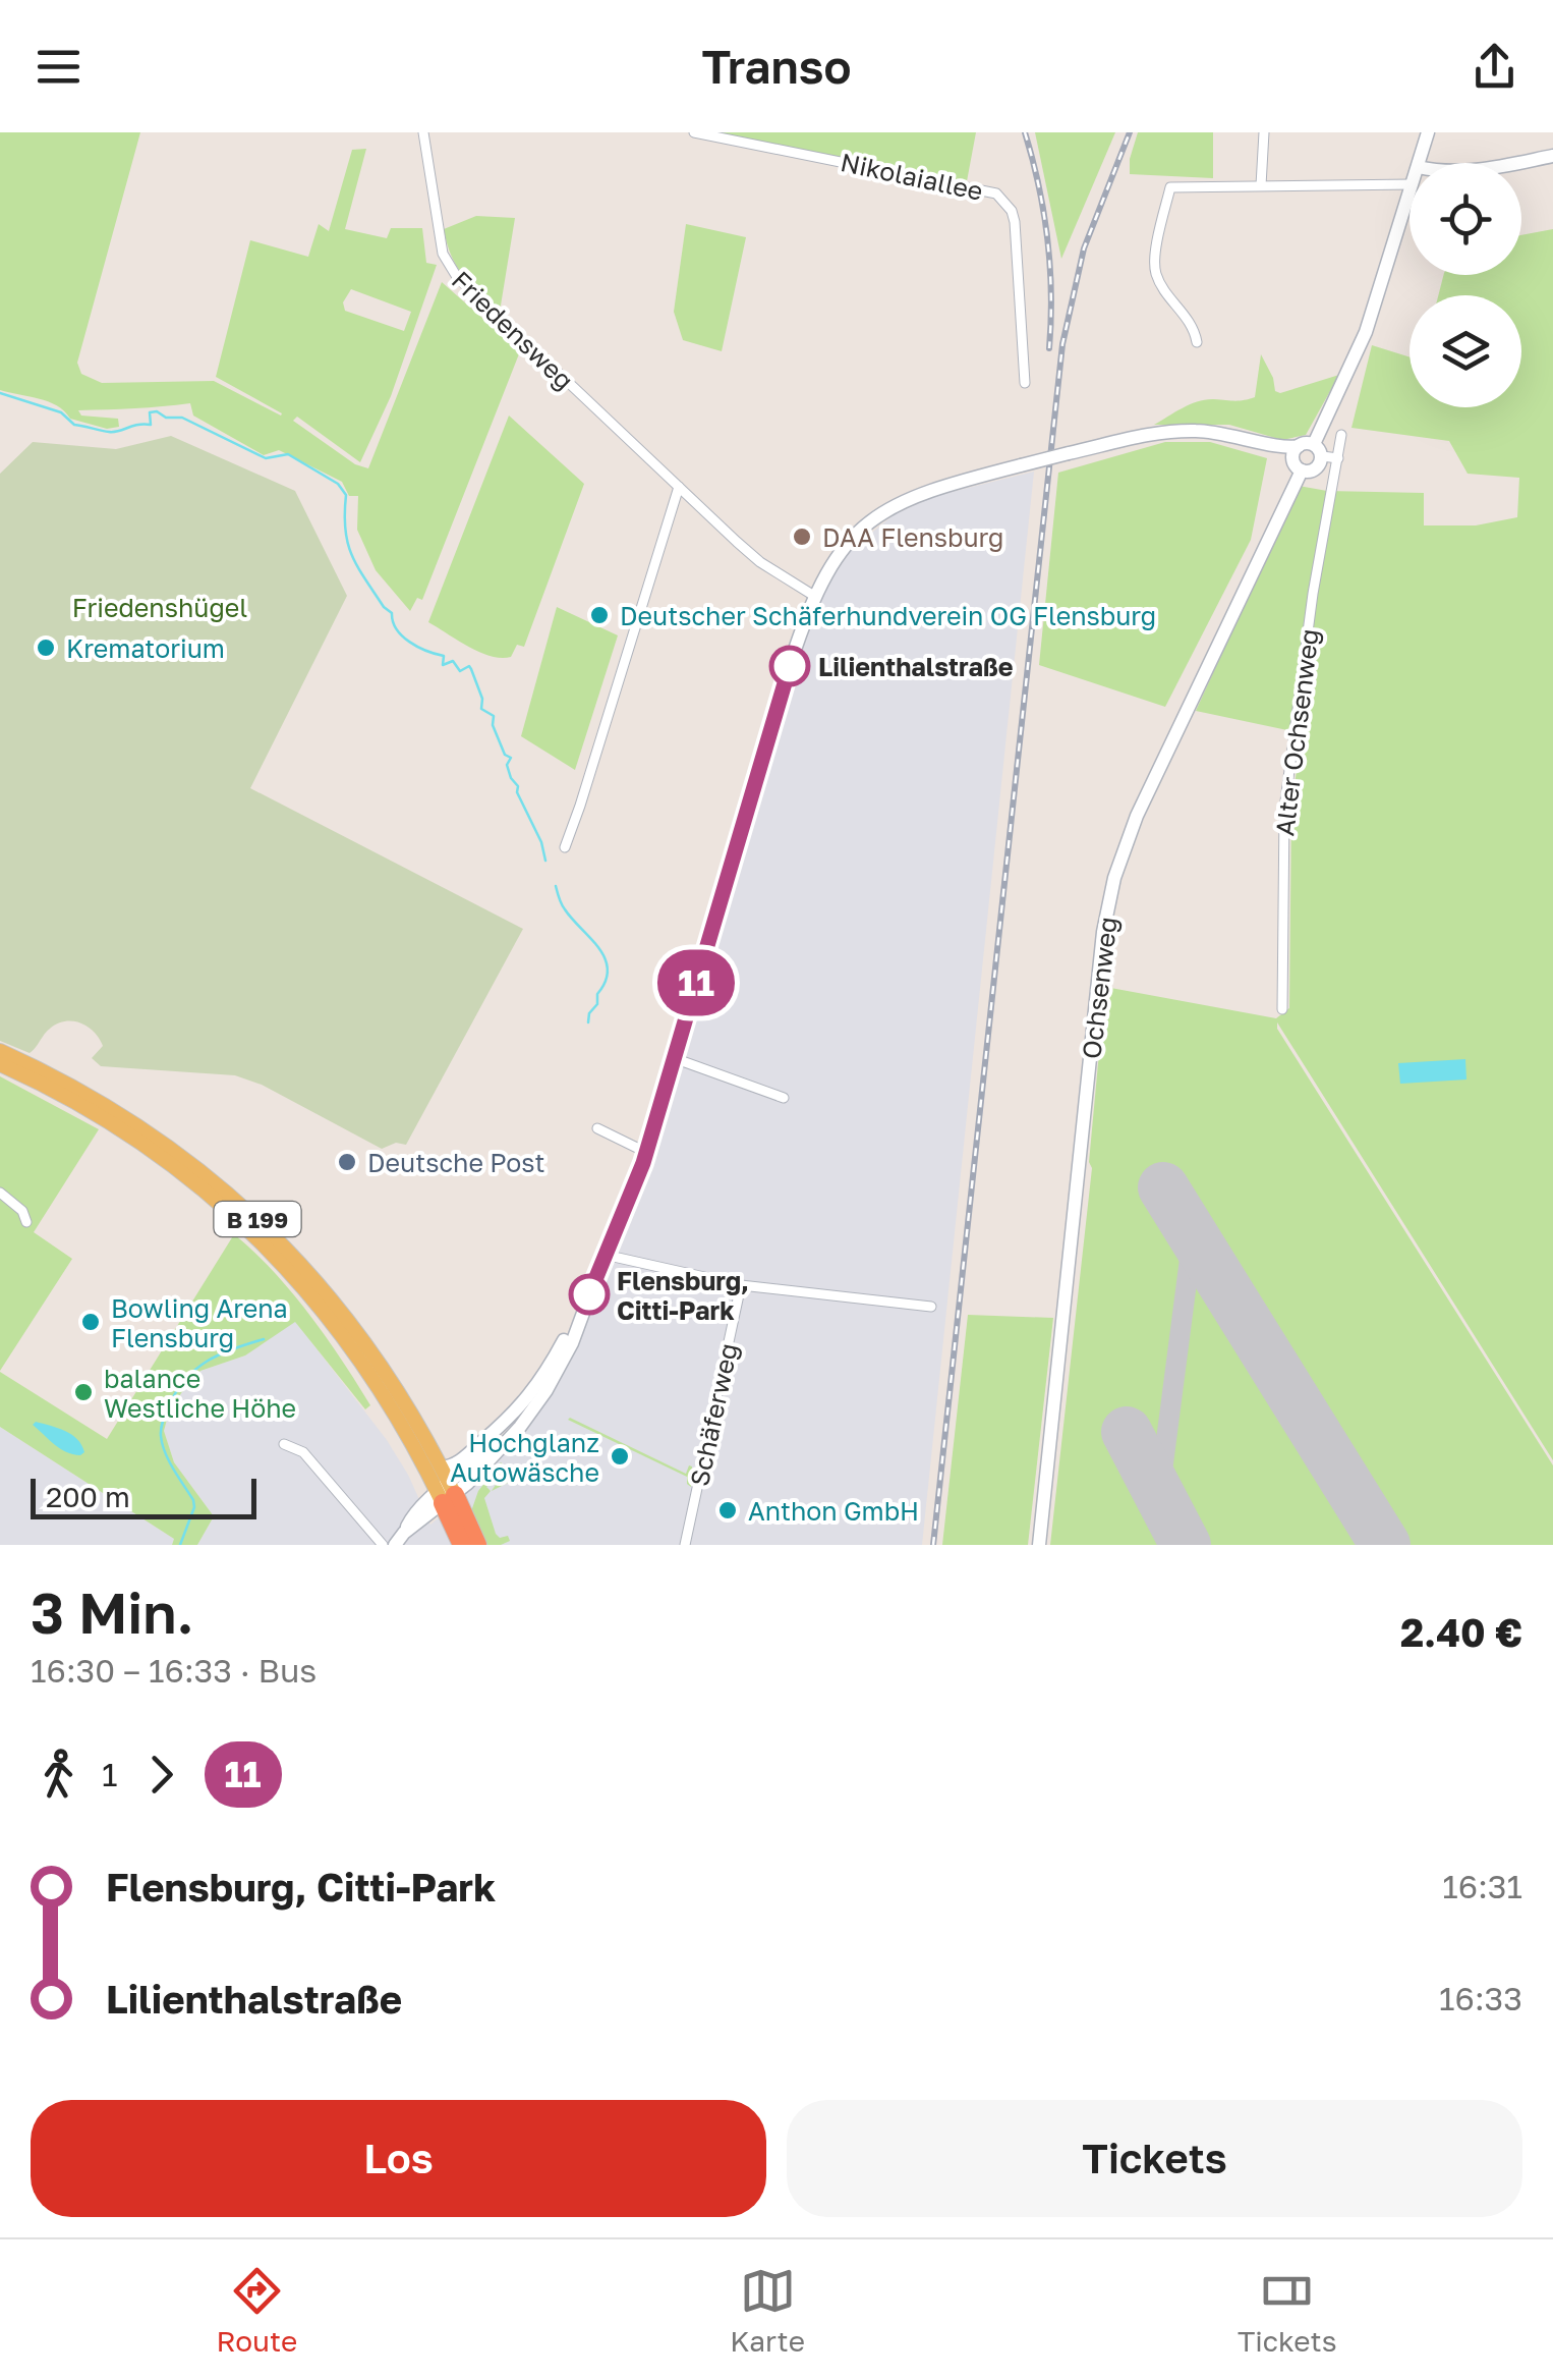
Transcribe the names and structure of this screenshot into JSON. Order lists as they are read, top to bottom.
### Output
{
  "streets": {
    "highway": ["B 199"],
    "street": [
      "Nikolaiallee",
      "Friedensweg",
      "Alter Ochsenweg",
      "Ochsenweg",
      "Schäferweg"
    ]
  },
  "parks": ["Friedenshügel"],
  "places": [
    "DAA Flensburg",
    "Deutscher Schäferhundverein OG Flensburg",
    "Krematorium",
    "Lilienthalstraße",
    "Deutsche Post",
    "Flensburg, Citti-Park",
    "Bowling Arena Flensburg",
    "balance Westliche Höhe",
    "Hochglanz Autowäsche",
    "Anthon GmbH"
  ],
  "lines": ["bus line 11"],
  "scale_bar": "200 m",
  "page": {
    "header": "Transo",
    "on_map": "11",
    "scale": "200 m",
    "heading": ["3 Min.", "16:30 – 16:33 · Bus", "2.40 €"],
    "legs": ["1", "11"],
    "list": [
      {
        "name": "Flensburg, Citti-Park",
        "value": "16:31"
      },
      {
        "name": "Lilienthalstraße",
        "value": "16:33"
      }
    ],
    "buttons": ["Los", "Tickets"],
    "tabs": ["Route", "Karte", "Tickets"]
  }
}
